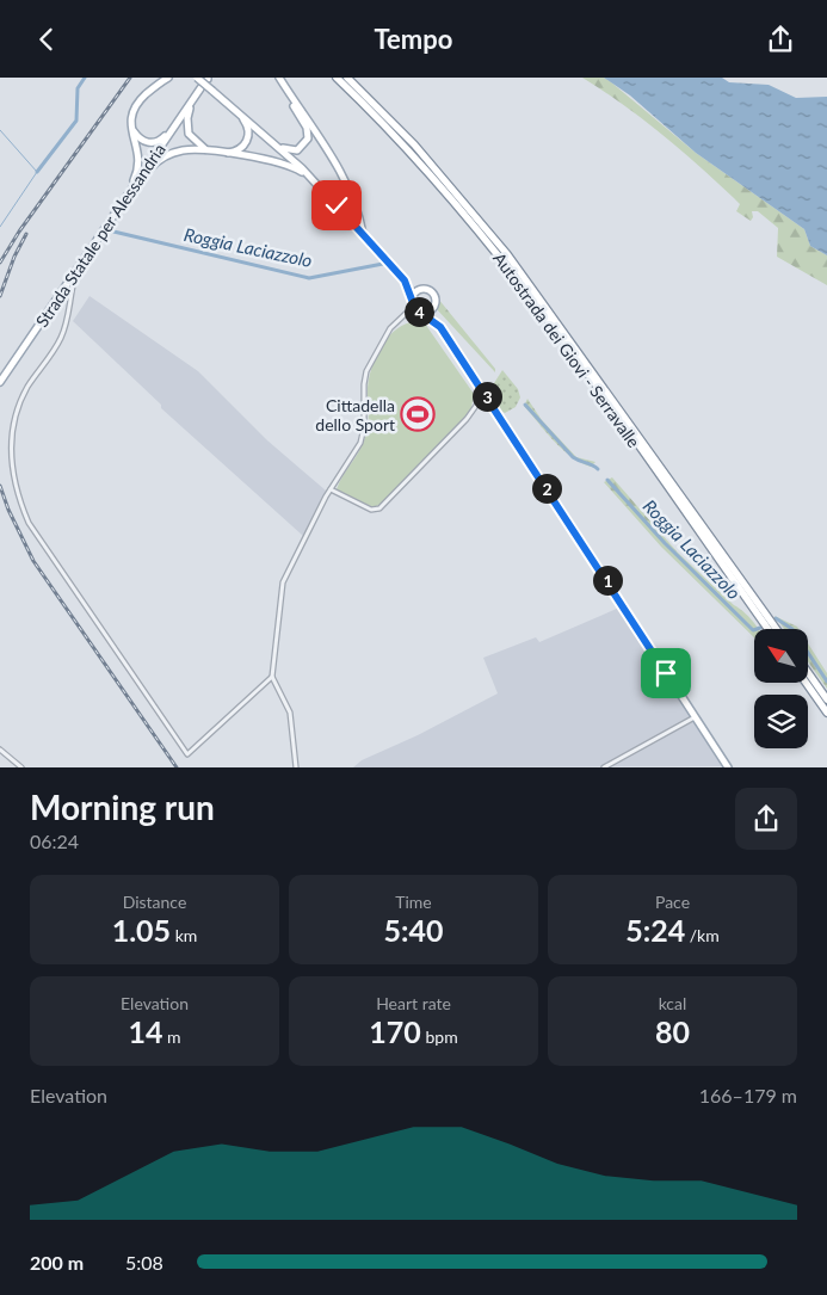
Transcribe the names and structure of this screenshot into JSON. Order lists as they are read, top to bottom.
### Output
{
  "streets": {
    "highway": ["Autostrada dei Giovi - Serravalle"],
    "main road": ["Strada Statale per Alessandria"]
  },
  "water": ["Roggia Laciazzolo"],
  "places": {
    "sports": ["Cittadella dello Sport"]
  },
  "north": "top left",
  "page": {
    "header": "Tempo",
    "pins": [
      "4",
      "3",
      "2",
      "1"
    ],
    "heading": ["Morning run", "06:24"],
    "stats": [
      ["Distance", "1.05 km"],
      ["Time", "5:40"],
      ["Pace", "5:24 /km"],
      ["Elevation", "14 m"],
      ["Heart rate", "170 bpm"],
      ["kcal", "80"]
    ],
    "chart": ["Elevation", "166–179 m"],
    "list": [
      {
        "name": "200 m",
        "note": "5:08"
      }
    ]
  }
}
